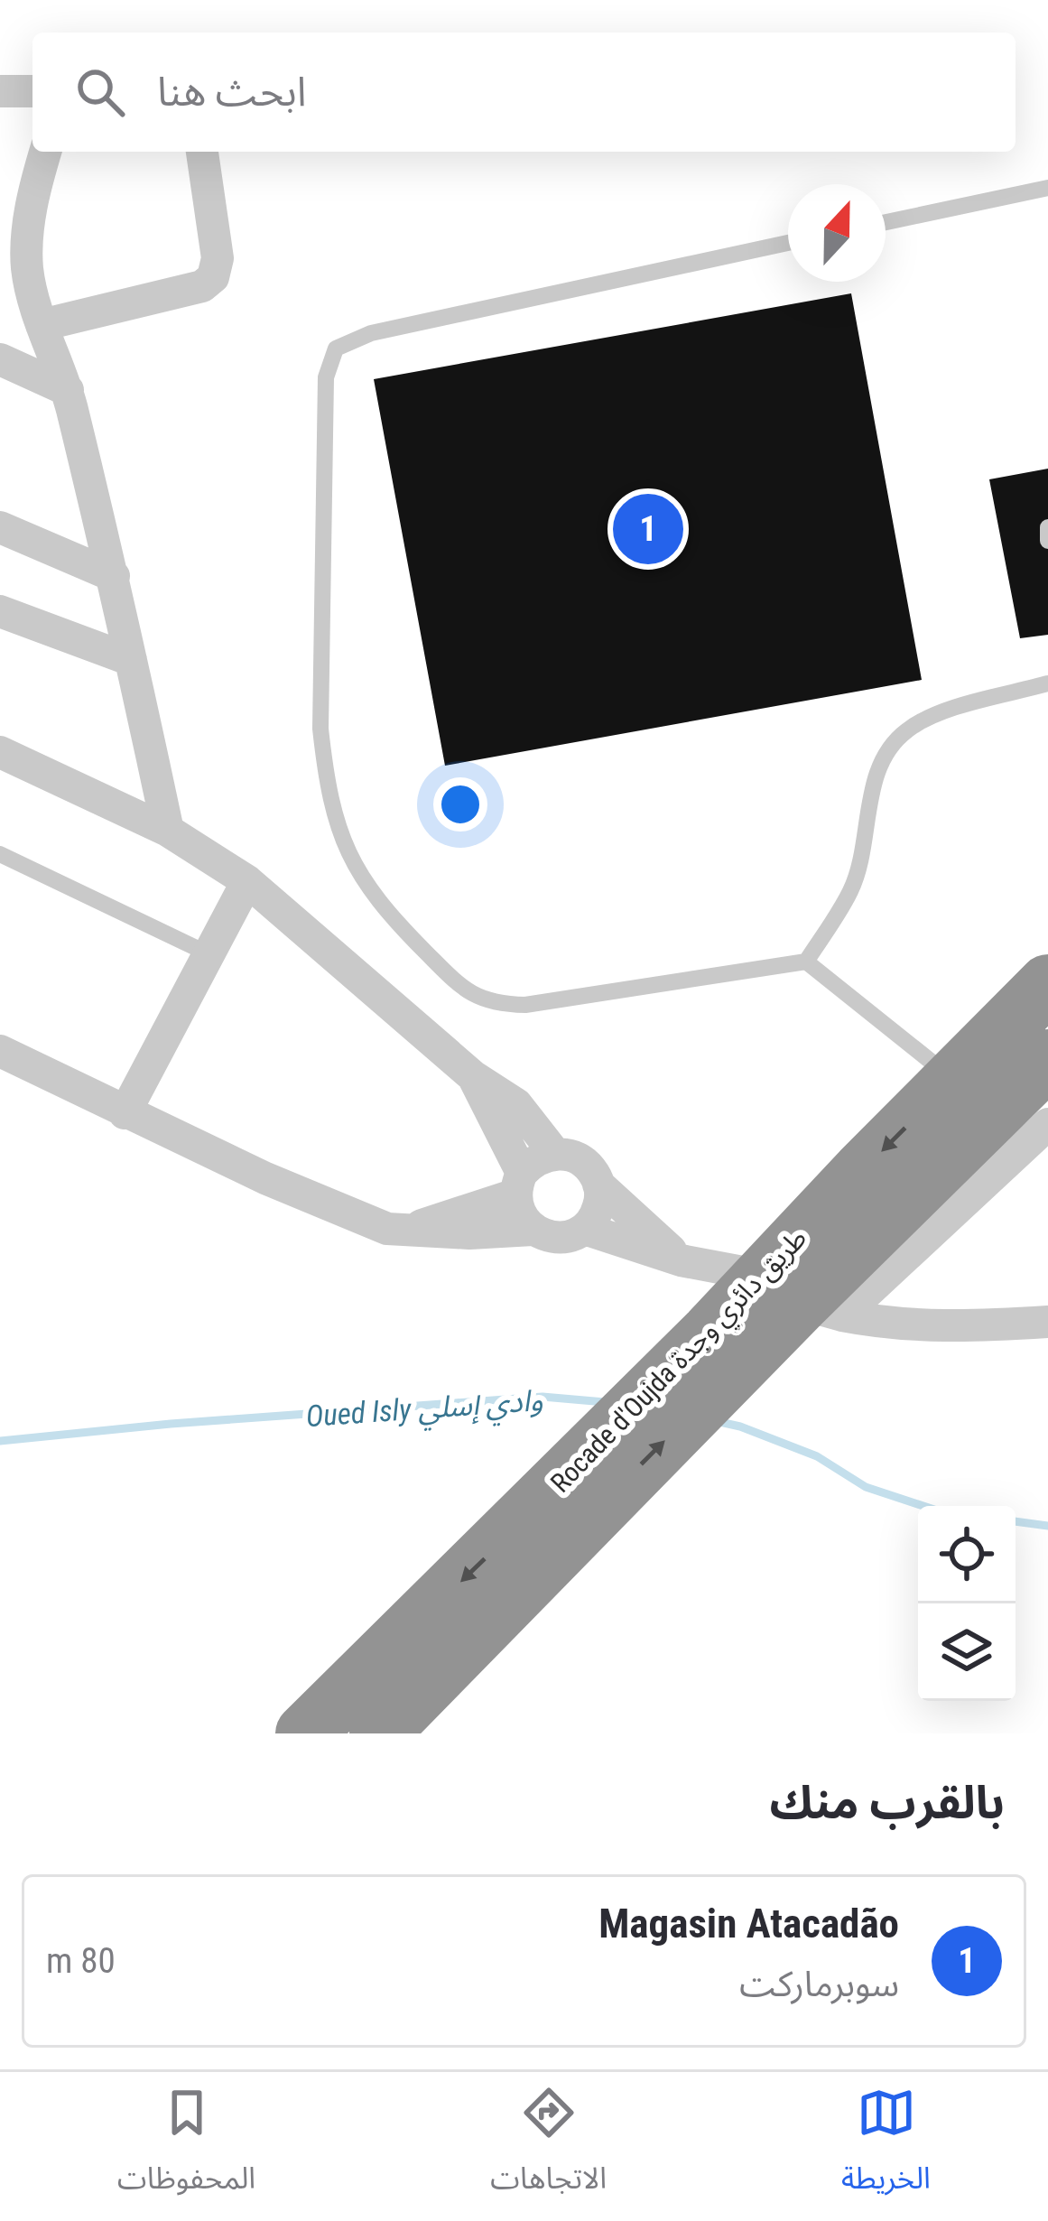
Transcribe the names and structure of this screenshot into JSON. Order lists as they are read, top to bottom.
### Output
{
  "streets": {
    "highway": ["Rocade d'Oujda طريق دائري وجدة"]
  },
  "water": ["Oued Isly وادي إسلي"],
  "north": "top",
  "page": {
    "search": "ابحث هنا",
    "pins": "1",
    "heading": "بالقرب منك",
    "list": [
      {
        "mark": "1",
        "name": "Magasin Atacadão",
        "note": "سوبرماركت",
        "value": "80 m"
      }
    ],
    "nav": ["الخريطة", "الاتجاهات", "المحفوظات"]
  }
}
